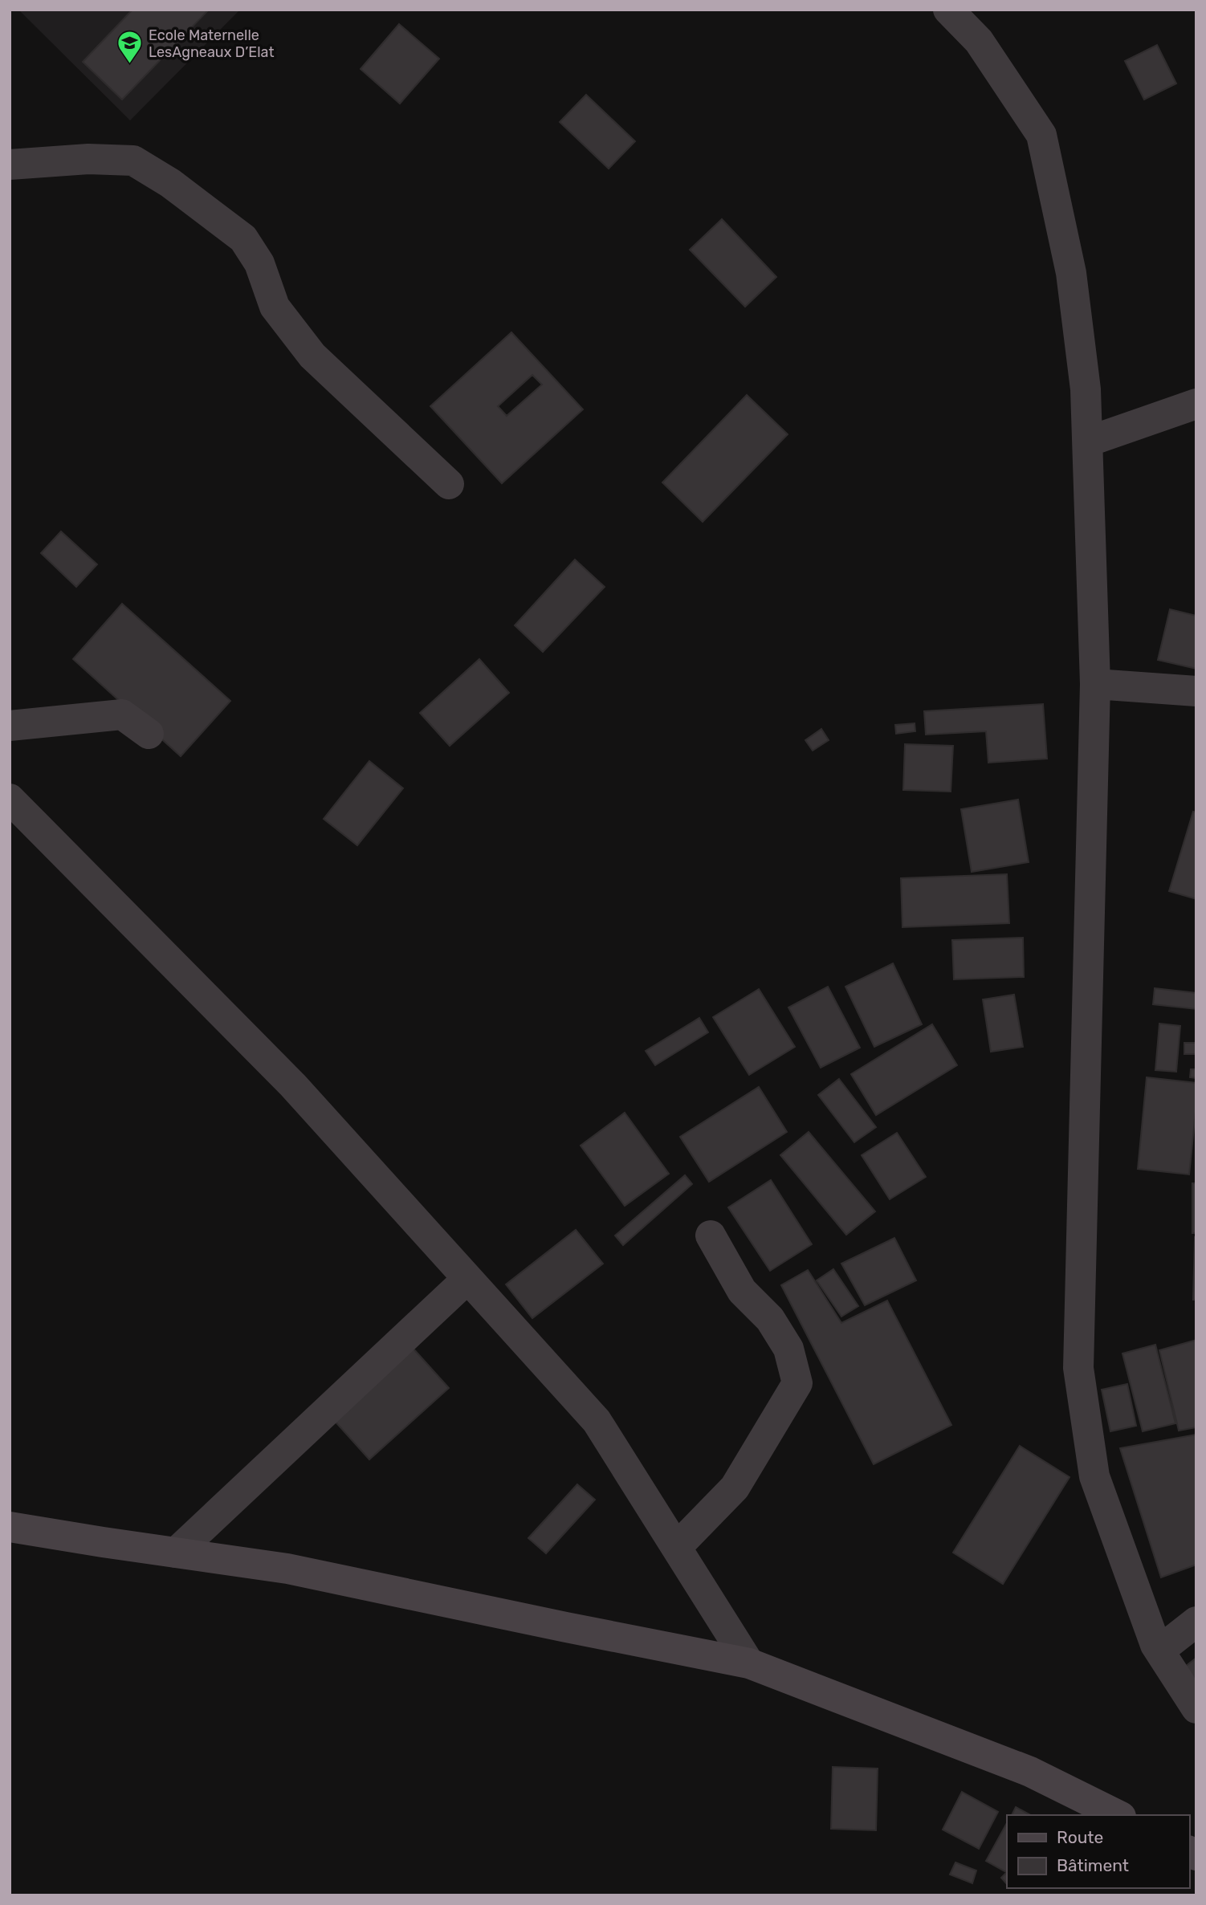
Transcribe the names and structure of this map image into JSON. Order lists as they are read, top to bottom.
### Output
{
  "places": {
    "school or university": ["Ecole Maternelle LesAgneaux D’Elat"]
  },
  "legend": ["Route", "Bâtiment"]
}
